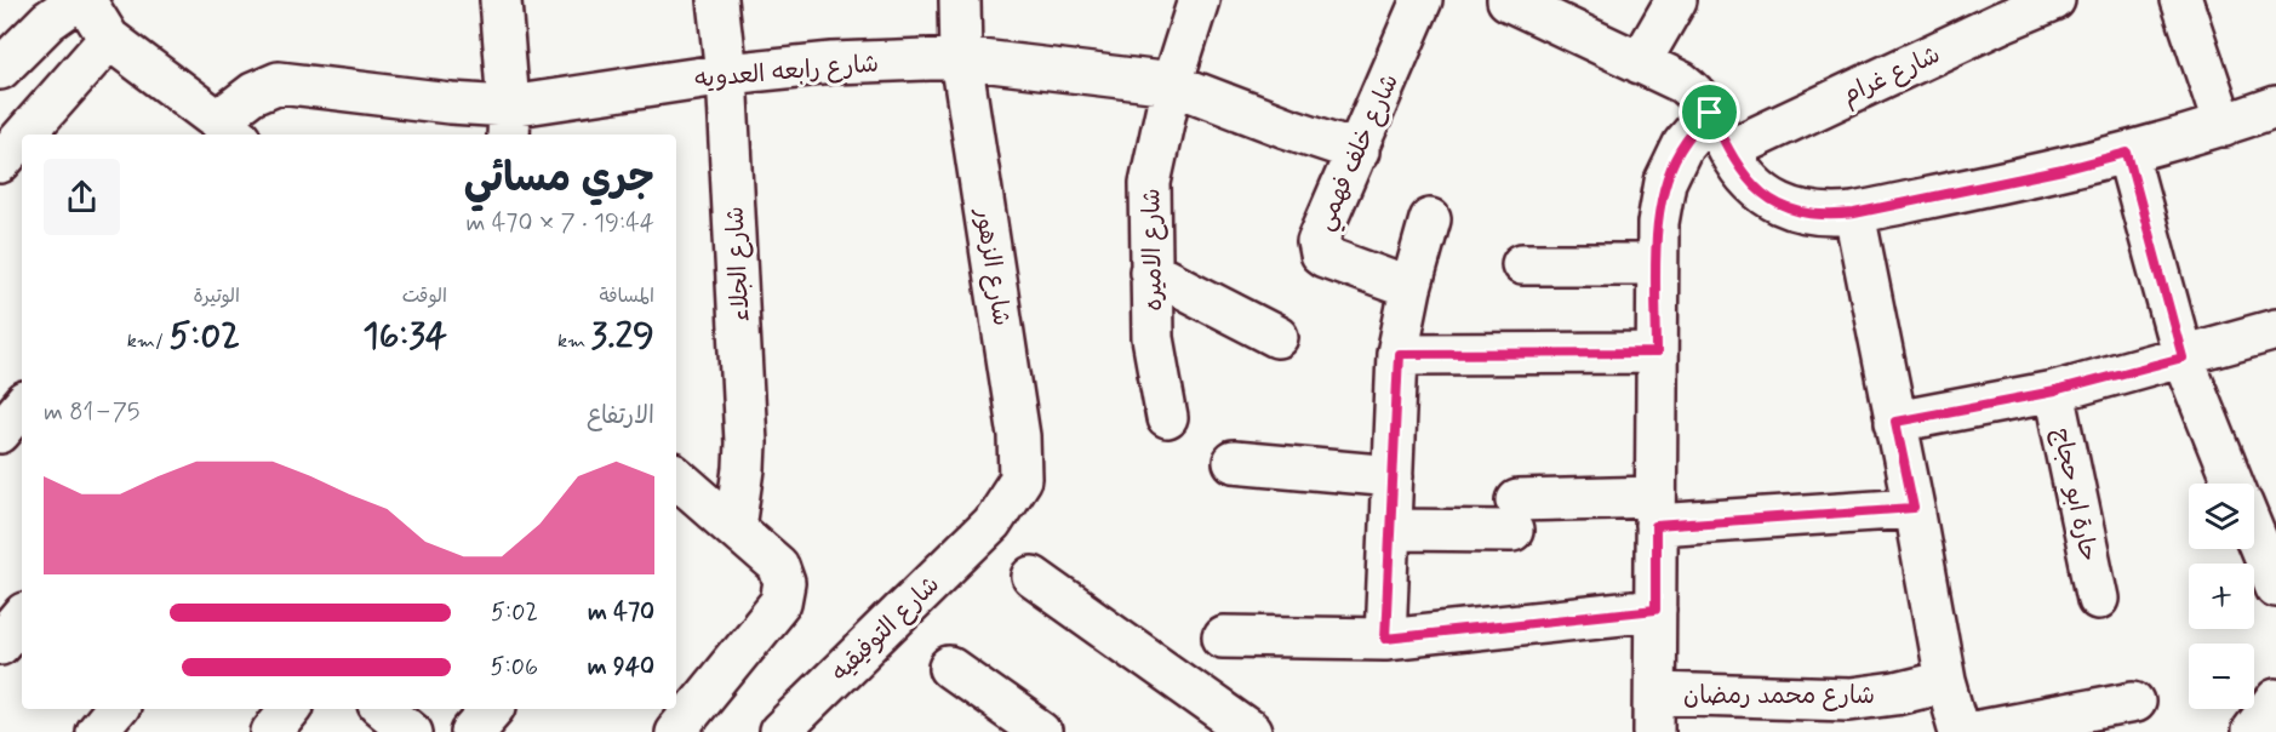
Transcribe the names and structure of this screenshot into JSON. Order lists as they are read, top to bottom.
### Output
{
  "streets": {
    "street": [
      "شارع رابعه العدويه",
      "شارع غرام",
      "شارع خلف فهمي",
      "شارع الاميره",
      "شارع الجلاء",
      "شارع الزهور",
      "حارة ابو حجاج",
      "شارع التوفيقيه",
      "شارع محمد رمضان"
    ]
  },
  "crossings": [
    ["شارع رابعه العدويه", "شارع خلف فهمي"],
    ["شارع رابعه العدويه", "شارع الاميره"],
    ["شارع رابعه العدويه", "شارع الجلاء"],
    ["شارع رابعه العدويه", "شارع الزهور"],
    ["شارع الزهور", "شارع التوفيقيه"]
  ],
  "page": {
    "heading": ["جري مسائي", "19:44 · 7 × 470 m"],
    "stats": [
      ["المسافة", "3.29 km"],
      ["الوقت", "16:34"],
      ["الوتيرة", "5:02 /km"]
    ],
    "chart": ["الارتفاع", "75–81 m"],
    "map_buttons": ["+", "−"],
    "list": [
      {
        "name": "470 m",
        "note": "5:02"
      },
      {
        "name": "940 m",
        "note": "5:06"
      }
    ]
  }
}
